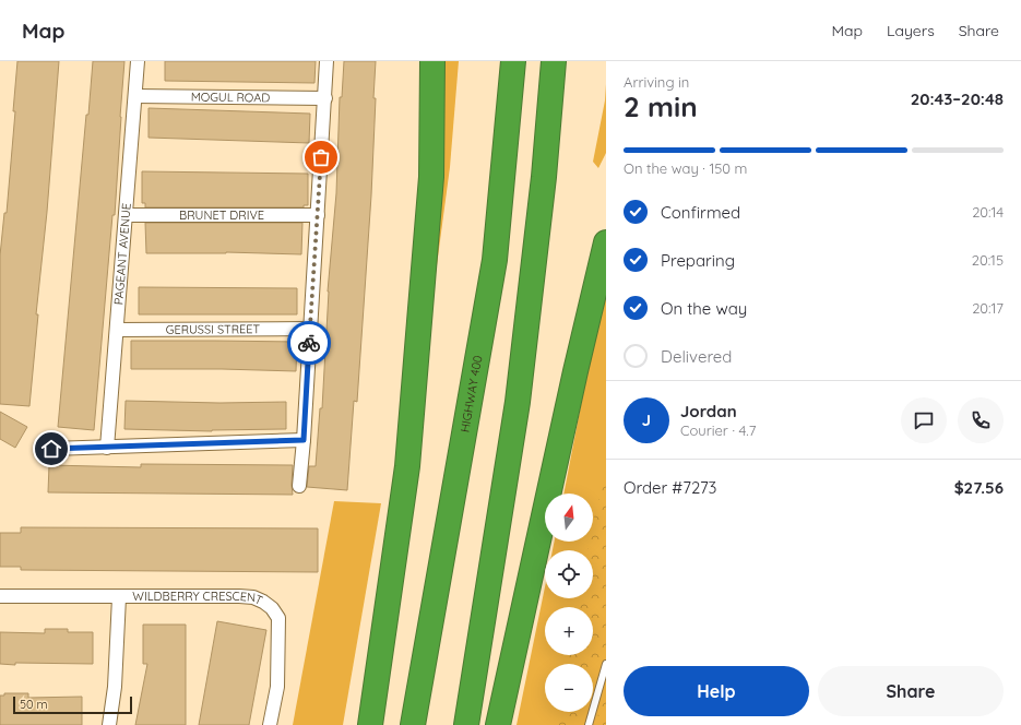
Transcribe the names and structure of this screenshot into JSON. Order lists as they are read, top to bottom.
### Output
{
  "streets": {
    "highway": ["HIGHWAY 400"],
    "street": [
      "MOGUL ROAD",
      "BRUNET DRIVE",
      "PAGEANT AVENUE",
      "GERUSSI STREET",
      "WILDBERRY CRESCENT"
    ]
  },
  "crossings": [
    ["MOGUL ROAD", "PAGEANT AVENUE"],
    ["BRUNET DRIVE", "PAGEANT AVENUE"],
    ["PAGEANT AVENUE", "GERUSSI STREET"]
  ],
  "scale_bar": "50 m",
  "north": "top",
  "page": {
    "header": "Map",
    "nav": ["Map", "Layers", "Share"],
    "heading": ["2 min", "Arriving in", "20:43–20:48"],
    "panel": [
      "Jordan",
      "Courier · 4.7",
      "Order #7273",
      "$27.56"
    ],
    "bar": "On the way · 150 m",
    "list": [
      ["Confirmed", "20:14"],
      ["Preparing", "20:15"],
      ["On the way", "20:17"],
      "Delivered"
    ],
    "round": "J",
    "map_buttons": ["+", "−"],
    "buttons": ["Help", "Share"],
    "scale": "50 m"
  }
}
